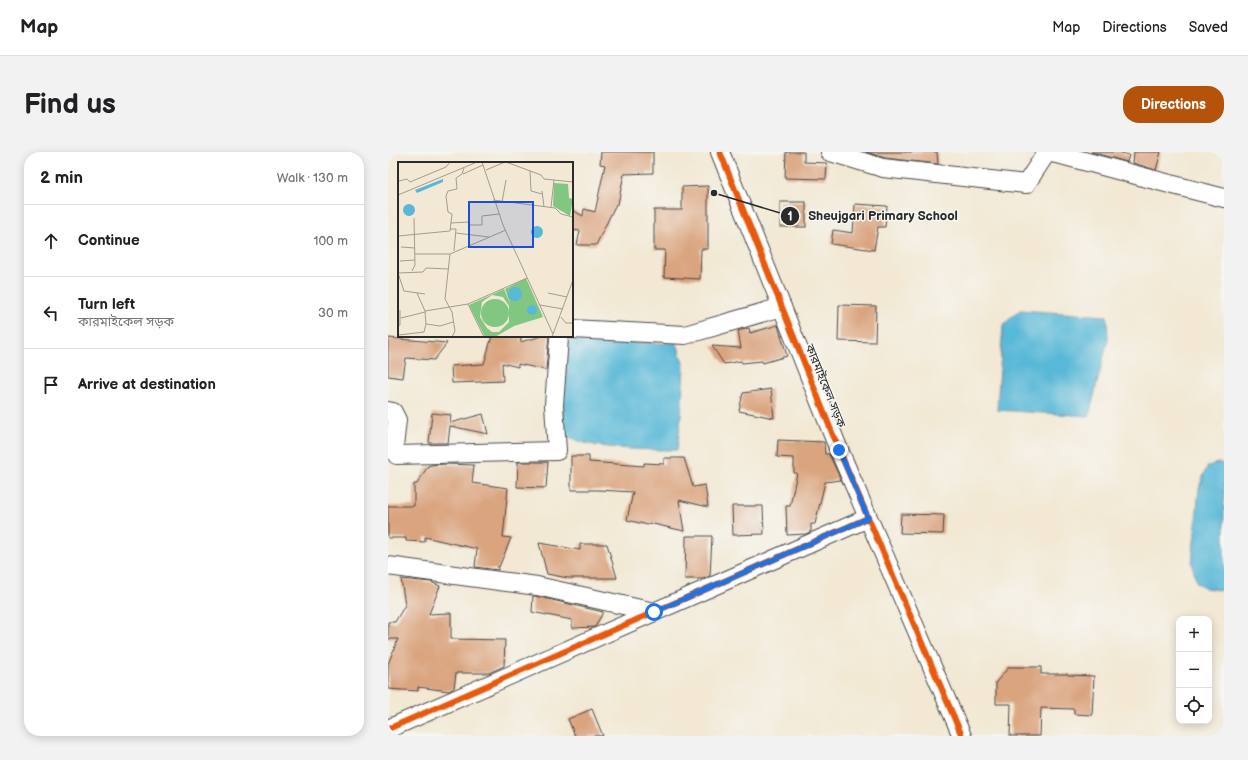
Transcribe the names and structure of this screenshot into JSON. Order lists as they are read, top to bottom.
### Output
{
  "streets": {
    "street": ["কারমাইকেল সড়ক"]
  },
  "places": ["Sheujgari Primary School"],
  "page": {
    "header": "Map",
    "nav": ["Map", "Directions", "Saved"],
    "buttons": "Directions",
    "title": "Find us",
    "heading": ["2 min", "Walk · 130 m"],
    "list": [
      ["Continue", "100 m"],
      ["Turn left", "কারমাইকেল সড়ক", "30 m"],
      "Arrive at destination"
    ],
    "map_buttons": ["+", "−"]
  }
}
